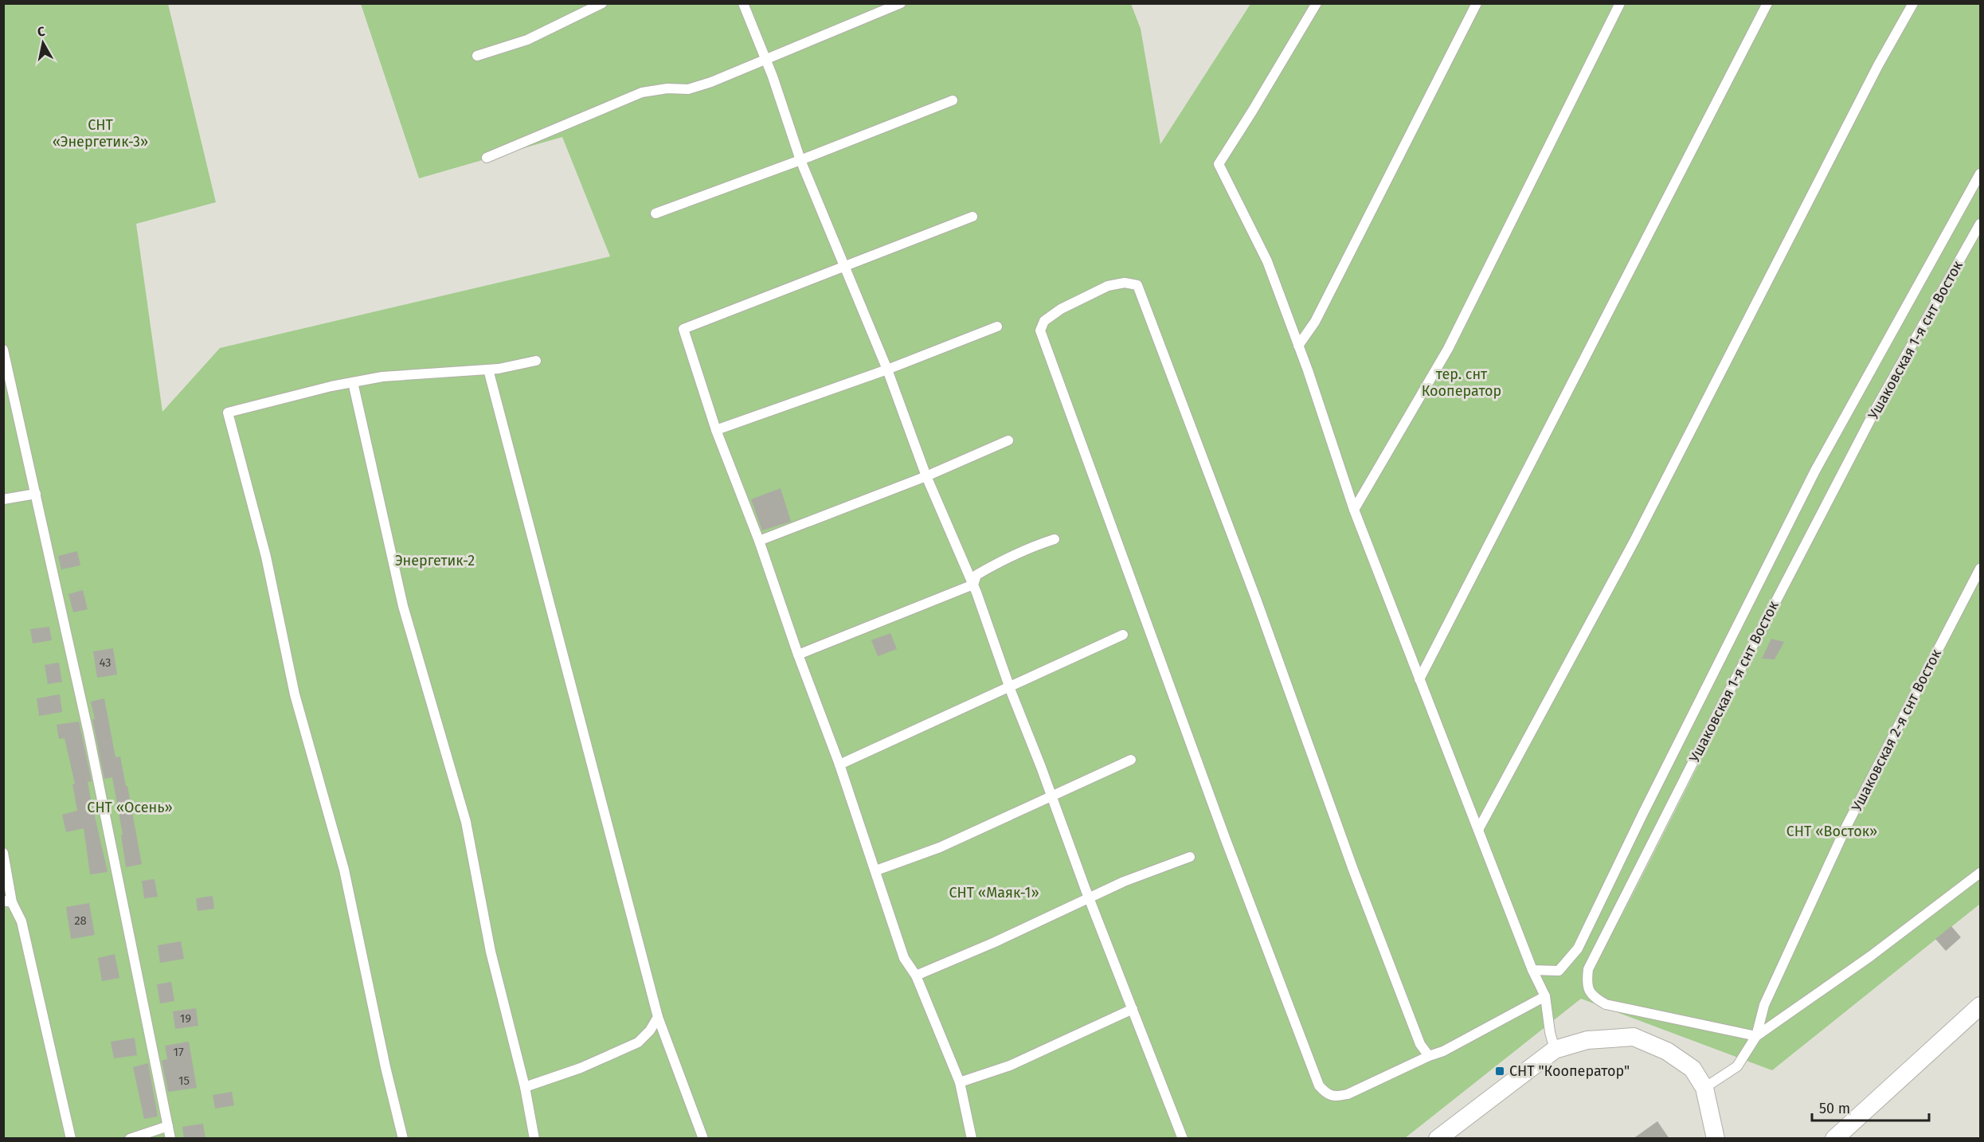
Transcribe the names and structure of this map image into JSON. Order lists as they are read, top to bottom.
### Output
{
  "streets": {
    "lane": ["Ушаковская 1-я снт Восток", "Ушаковская 2-я снт Восток"]
  },
  "crossings": [
    ["Ушаковская 1-я снт Восток", "Ушаковская 2-я снт Восток"]
  ],
  "parks": [
    "СНТ «Энергетик-3»",
    "тер. снт Кооператор",
    "Энергетик-2",
    "СНТ «Осень»",
    "СНТ «Восток»",
    "СНТ «Маяк-1»"
  ],
  "places": {
    "transit": ["СНТ \"Кооператор\""]
  },
  "house_numbers": [
    "43",
    "28",
    "19",
    "17",
    "15"
  ],
  "scale_bar": "50 m",
  "north": "top"
}
